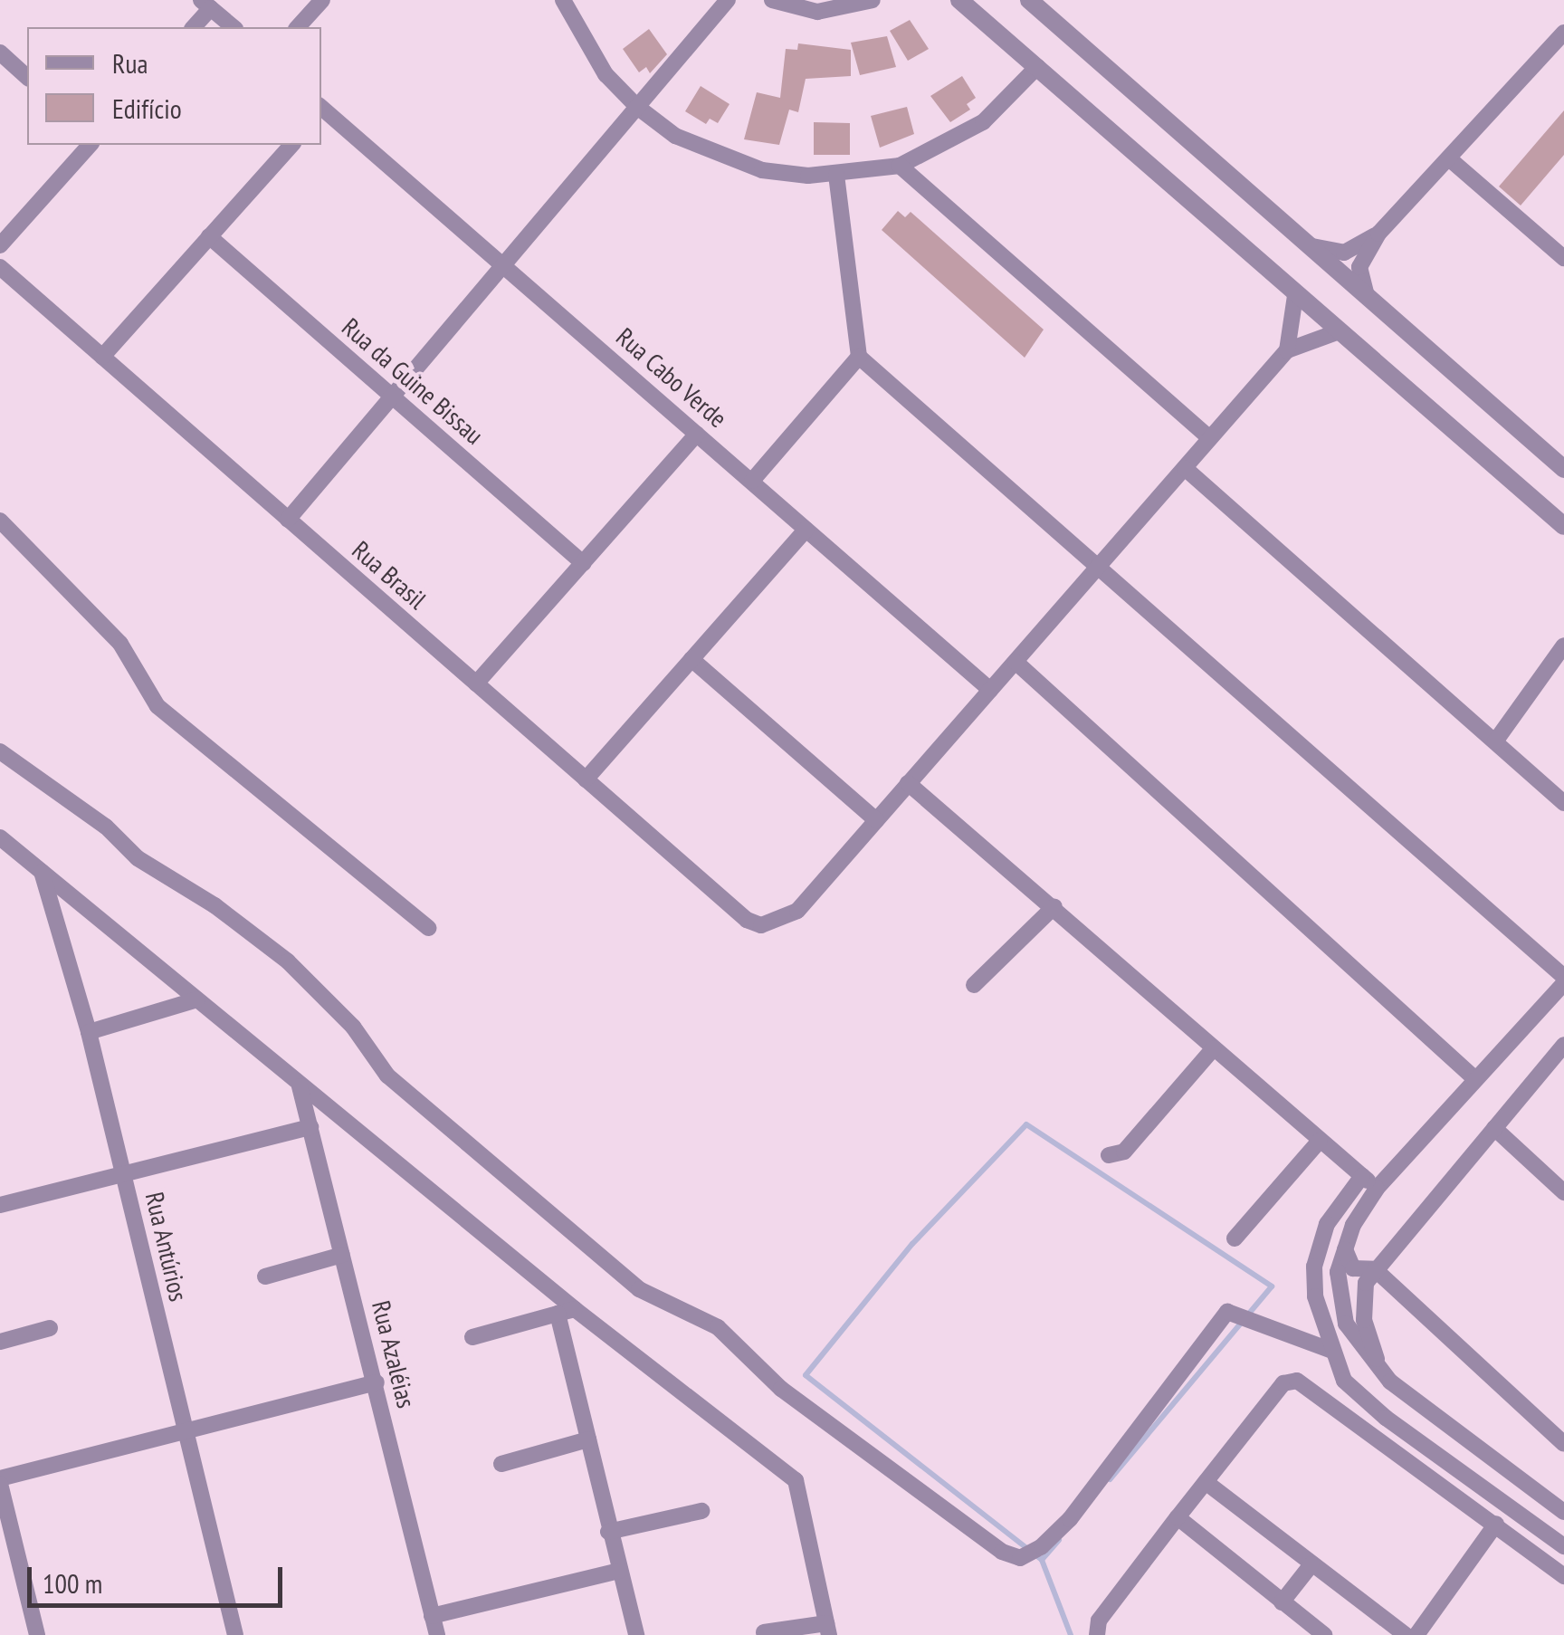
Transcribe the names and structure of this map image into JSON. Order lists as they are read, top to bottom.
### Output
{
  "streets": {
    "street": [
      "Rua Cabo Verde",
      "Rua da Guine Bissau",
      "Rua Brasil",
      "Rua Antúrios",
      "Rua Azaléias"
    ]
  },
  "legend": ["Rua", "Edifício"],
  "scale_bar": "100 m"
}
